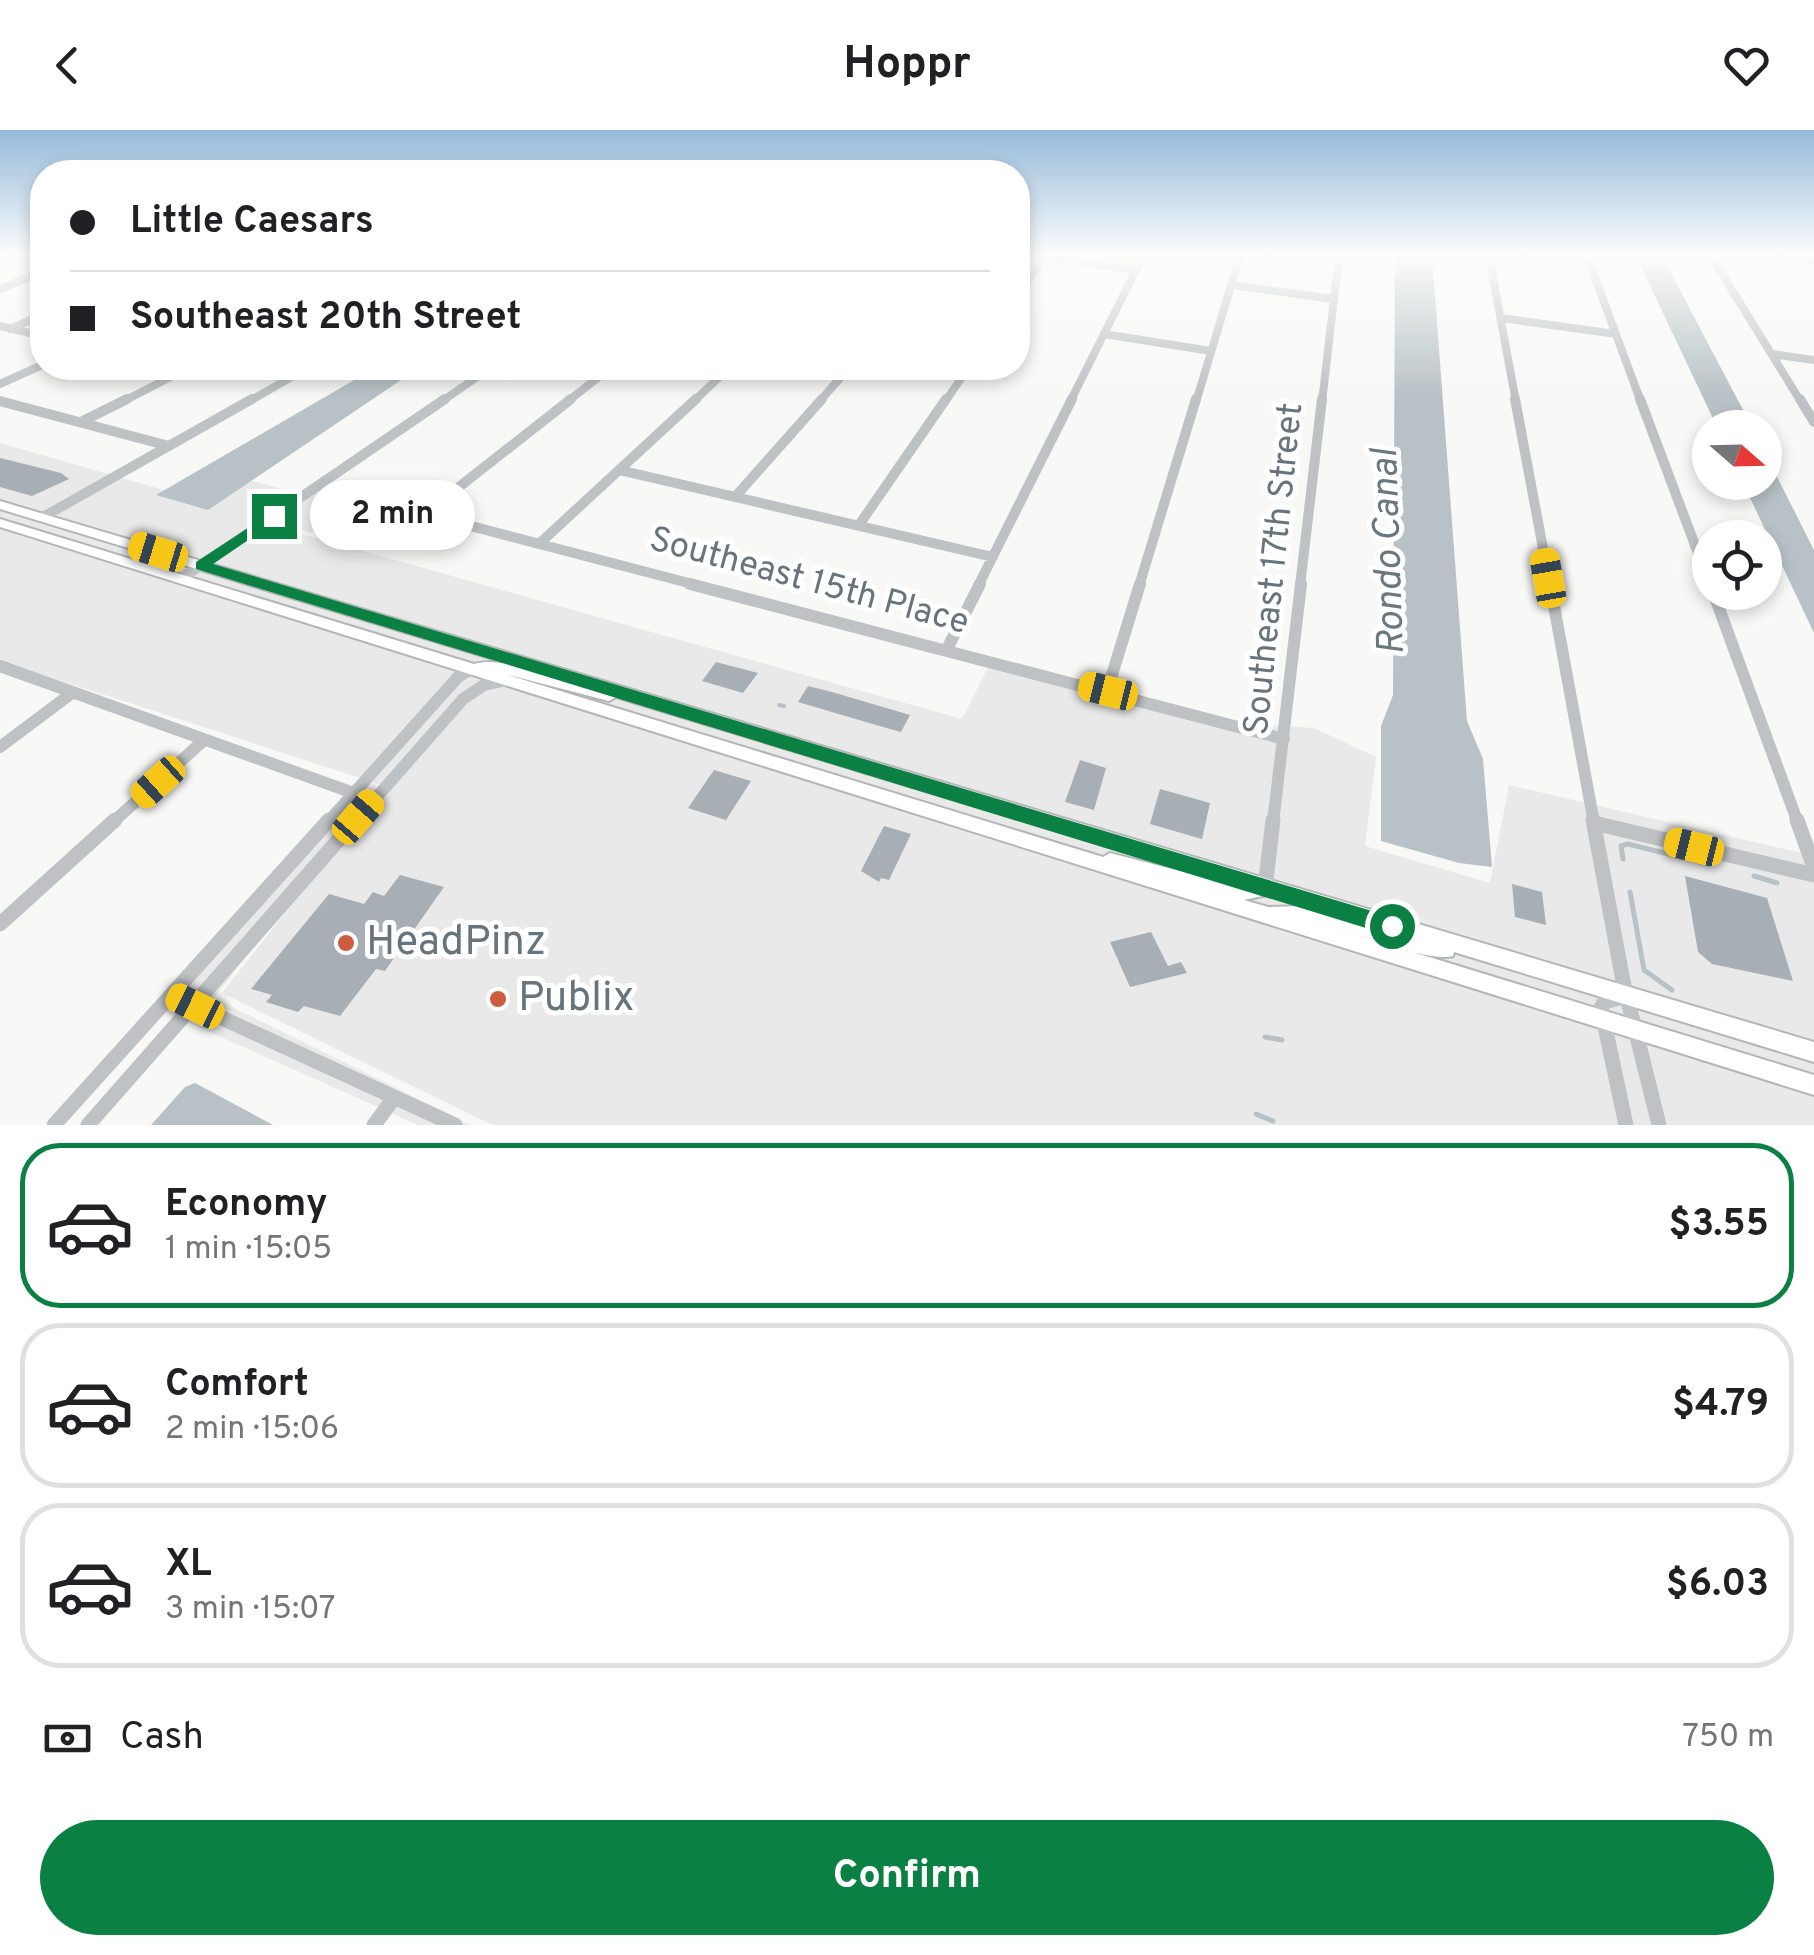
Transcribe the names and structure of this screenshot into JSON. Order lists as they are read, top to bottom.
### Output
{
  "streets": {
    "street": ["Southeast 17th Street", "Southeast 15th Place"]
  },
  "crossings": [
    ["Southeast 17th Street", "Southeast 15th Place"]
  ],
  "water": ["Rondo Canal"],
  "places": ["HeadPinz", "Publix"],
  "north": "right",
  "page": {
    "header": "Hoppr",
    "banner": ["Little Caesars", "Southeast 20th Street"],
    "bubble": "2 min",
    "list": [
      {
        "name": "Economy",
        "note": "1 min · 15:05",
        "value": "$3.55"
      },
      {
        "name": "Comfort",
        "note": "2 min · 15:06",
        "value": "$4.79"
      },
      {
        "name": "XL",
        "note": "3 min · 15:07",
        "value": "$6.03"
      }
    ],
    "pay": ["Cash", "750 m"],
    "buttons": "Confirm"
  }
}
